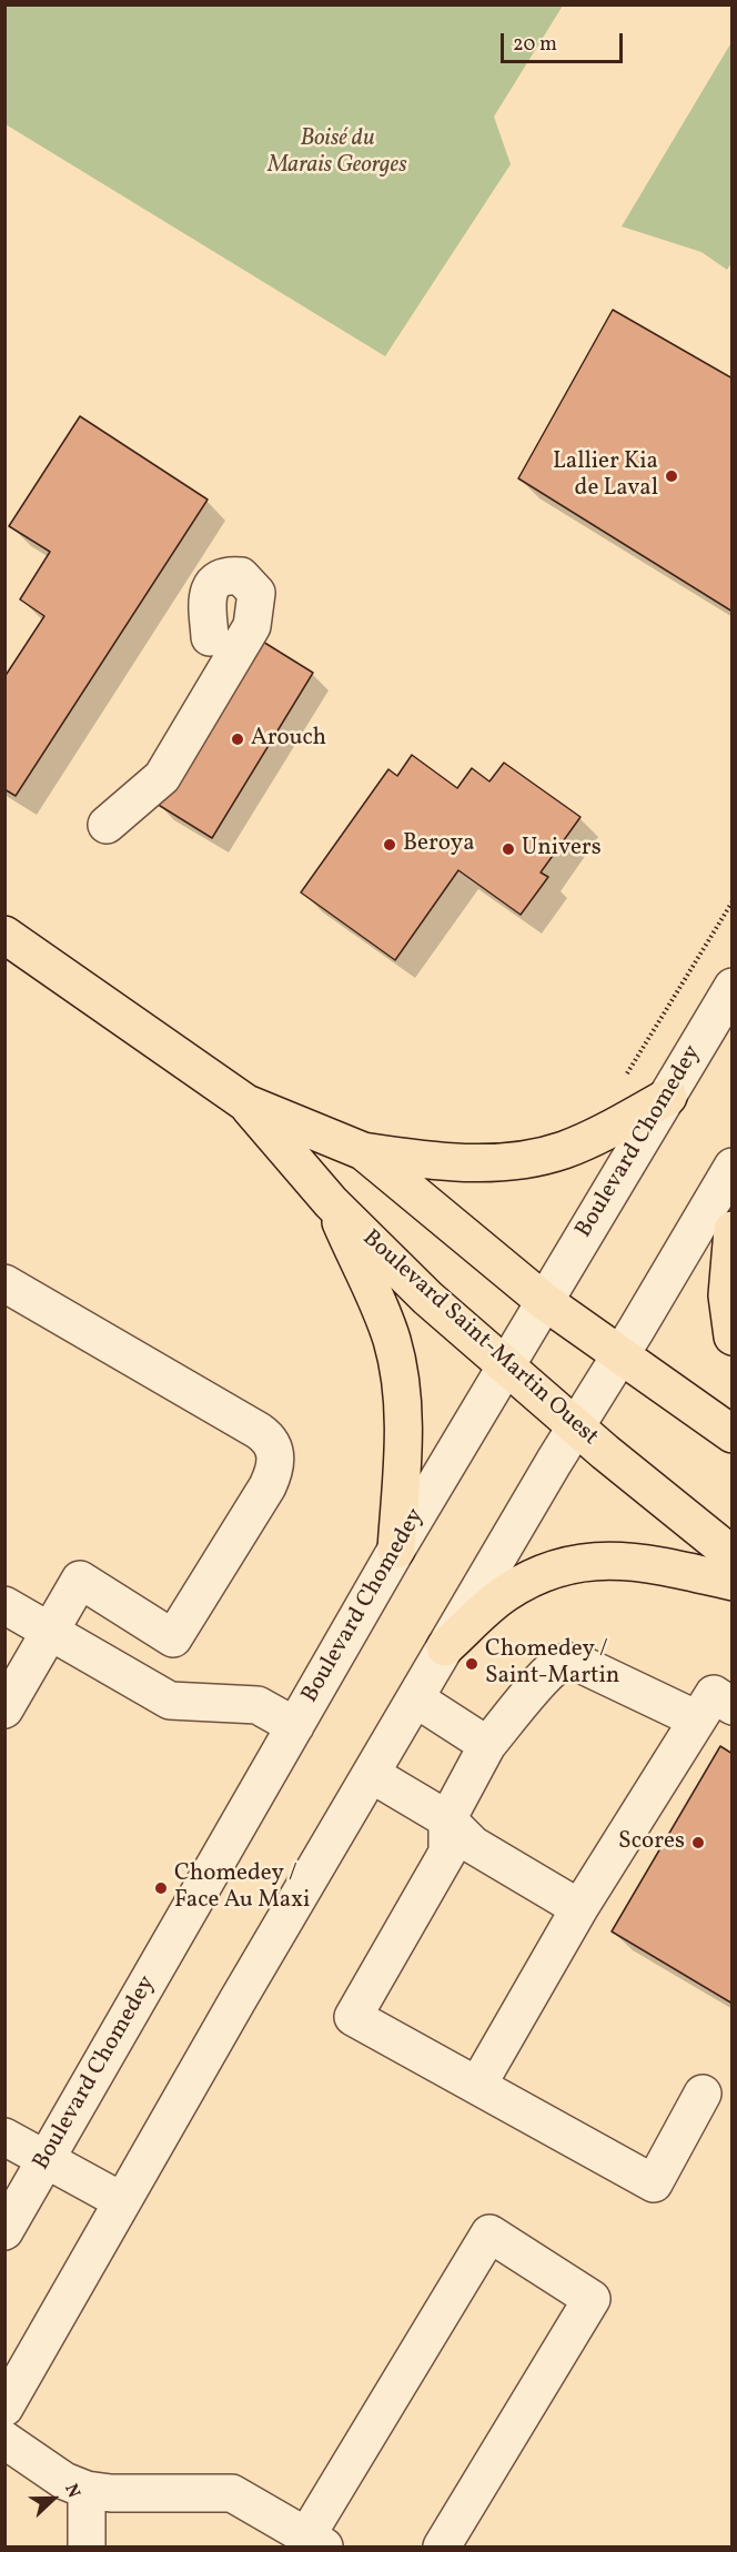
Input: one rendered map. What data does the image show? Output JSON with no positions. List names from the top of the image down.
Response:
{
  "streets": {
    "main road": ["Boulevard Saint-Martin Ouest"],
    "street": ["Boulevard Chomedey"]
  },
  "crossings": [
    ["Boulevard Chomedey", "Boulevard Saint-Martin Ouest"]
  ],
  "parks": ["Boisé du Marais Georges"],
  "places": [
    "Lallier Kia de Laval",
    "Arouch",
    "Beroya",
    "Univers",
    "Chomedey / Saint-Martin",
    "Scores",
    "Chomedey / Face Au Maxi"
  ],
  "scale_bar": "20 m",
  "north": "right"
}
